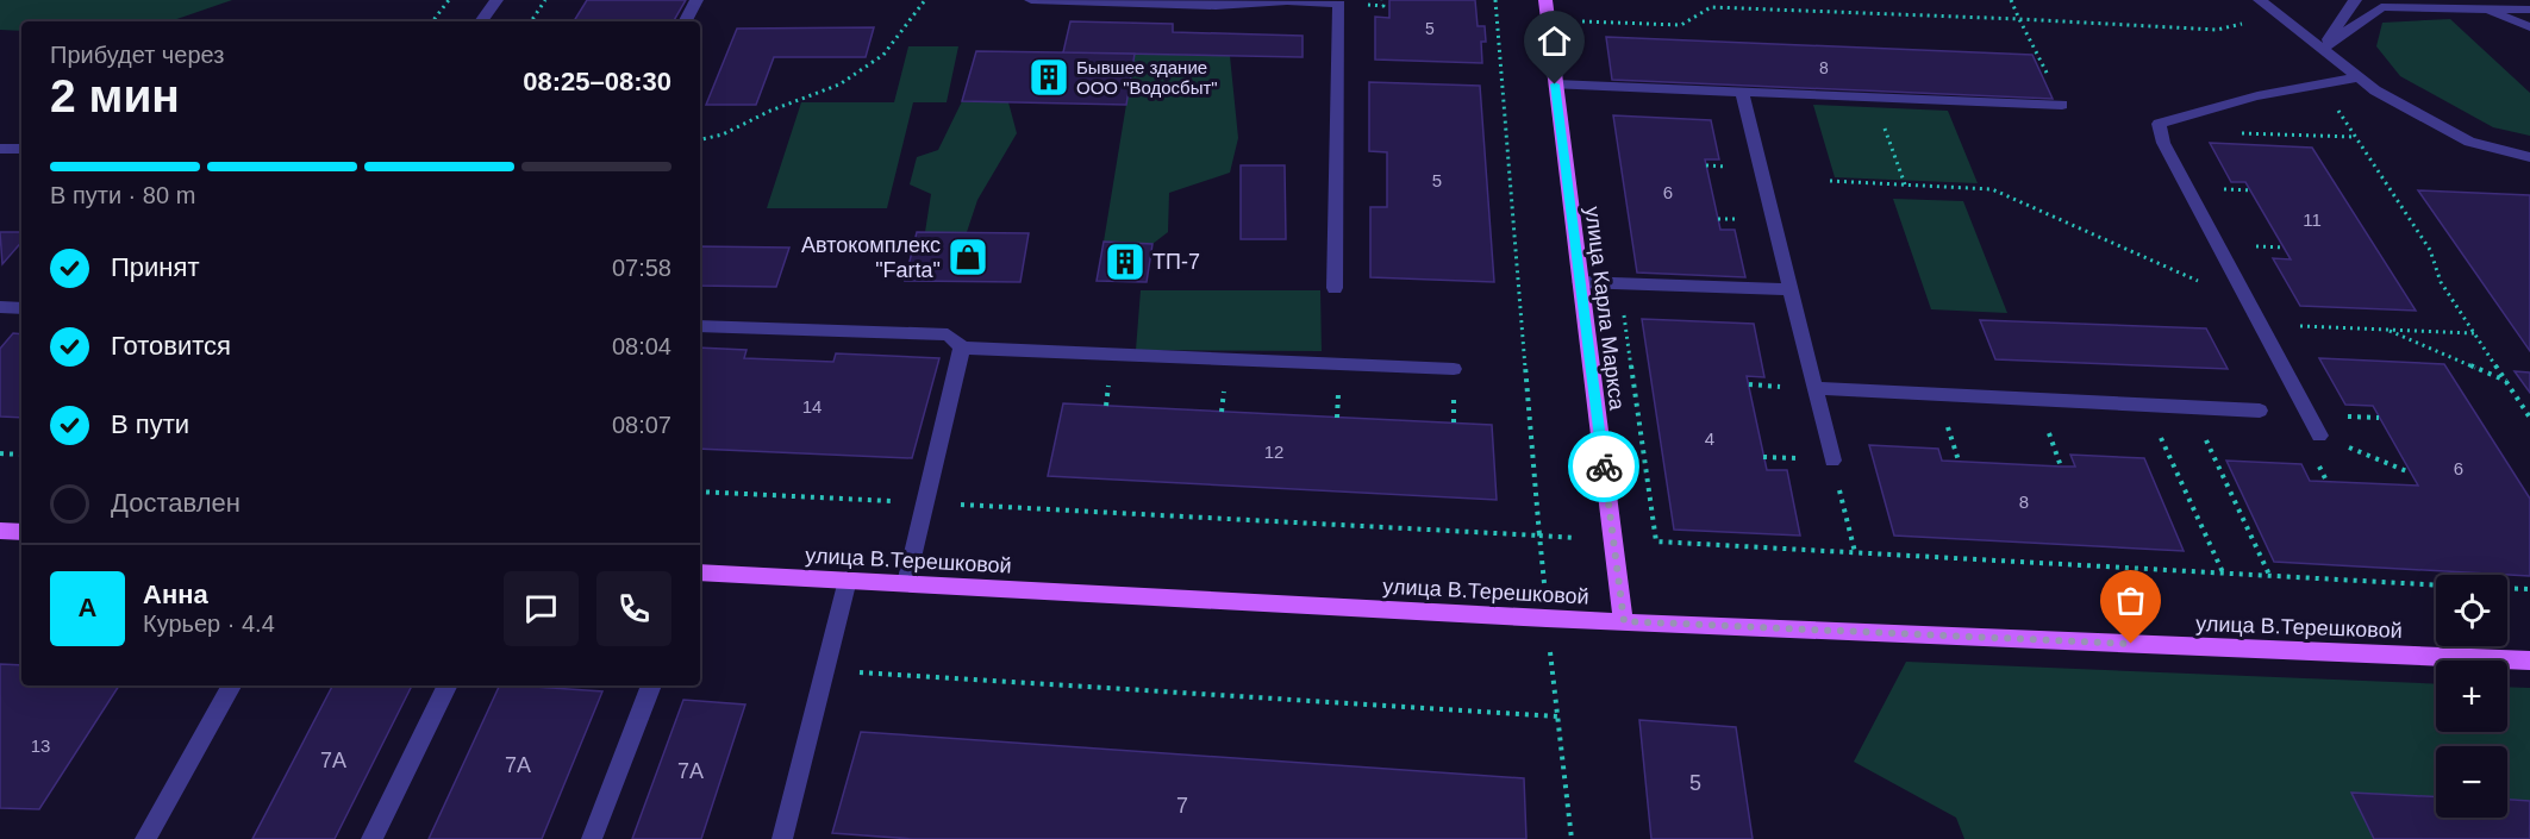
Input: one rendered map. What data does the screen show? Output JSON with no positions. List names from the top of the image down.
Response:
{
  "streets": {
    "main road": ["улица Карла Маркса", "улица В.Терешковой"]
  },
  "crossings": [
    ["улица Карла Маркса", "улица В.Терешковой"]
  ],
  "places": {
    "building": ["Бывшее здание ООО \"Водосбыт\"", "ТП-7"],
    "shop": ["Автокомплекс \"Farta\""]
  },
  "house_numbers": [
    "5",
    "8",
    "5",
    "6",
    "11",
    "14",
    "4",
    "12",
    "6",
    "8",
    "13",
    "7А",
    "7А",
    "7А",
    "5",
    "7"
  ],
  "page": {
    "heading": ["2 мин", "Прибудет через", "08:25–08:30"],
    "panel": ["Анна", "Курьер · 4.4"],
    "bar": "В пути · 80 m",
    "list": [
      ["Принят", "07:58"],
      ["Готовится", "08:04"],
      ["В пути", "08:07"],
      "Доставлен"
    ],
    "round": "А",
    "map_buttons": ["+", "−"]
  }
}
